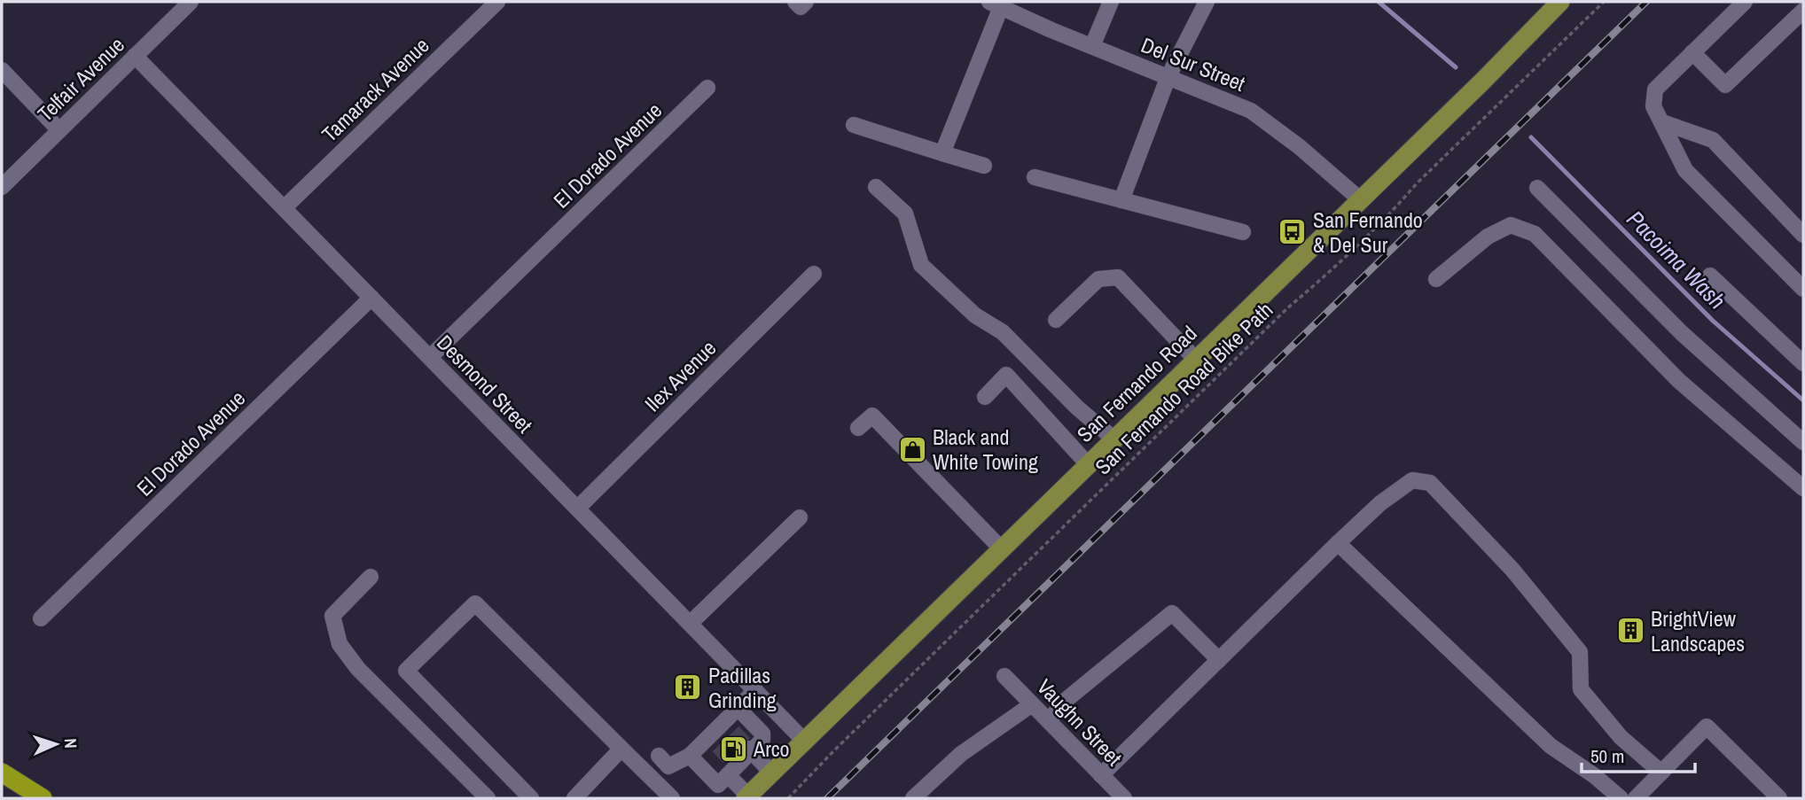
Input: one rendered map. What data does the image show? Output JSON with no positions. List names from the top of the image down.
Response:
{
  "streets": {
    "main road": ["San Fernando Road"],
    "street": [
      "Del Sur Street",
      "Telfair Avenue",
      "Tamarack Avenue",
      "El Dorado Avenue",
      "Ilex Avenue",
      "Desmond Street",
      "Vaughn Street"
    ],
    "path": ["San Fernando Road Bike Path"]
  },
  "crossings": [
    ["Del Sur Street", "San Fernando Road"],
    ["Telfair Avenue", "Desmond Street"],
    ["Tamarack Avenue", "Desmond Street"],
    ["El Dorado Avenue", "Desmond Street"],
    ["Ilex Avenue", "Desmond Street"],
    ["Desmond Street", "San Fernando Road"]
  ],
  "water": ["Pacoima Wash"],
  "places": {
    "bus stop": ["San Fernando & Del Sur"],
    "shop": ["Black and White Towing"],
    "building": ["BrightView Landscapes", "Padillas Grinding"],
    "fuel station": ["Arco"]
  },
  "scale_bar": "50 m",
  "north": "right"
}
